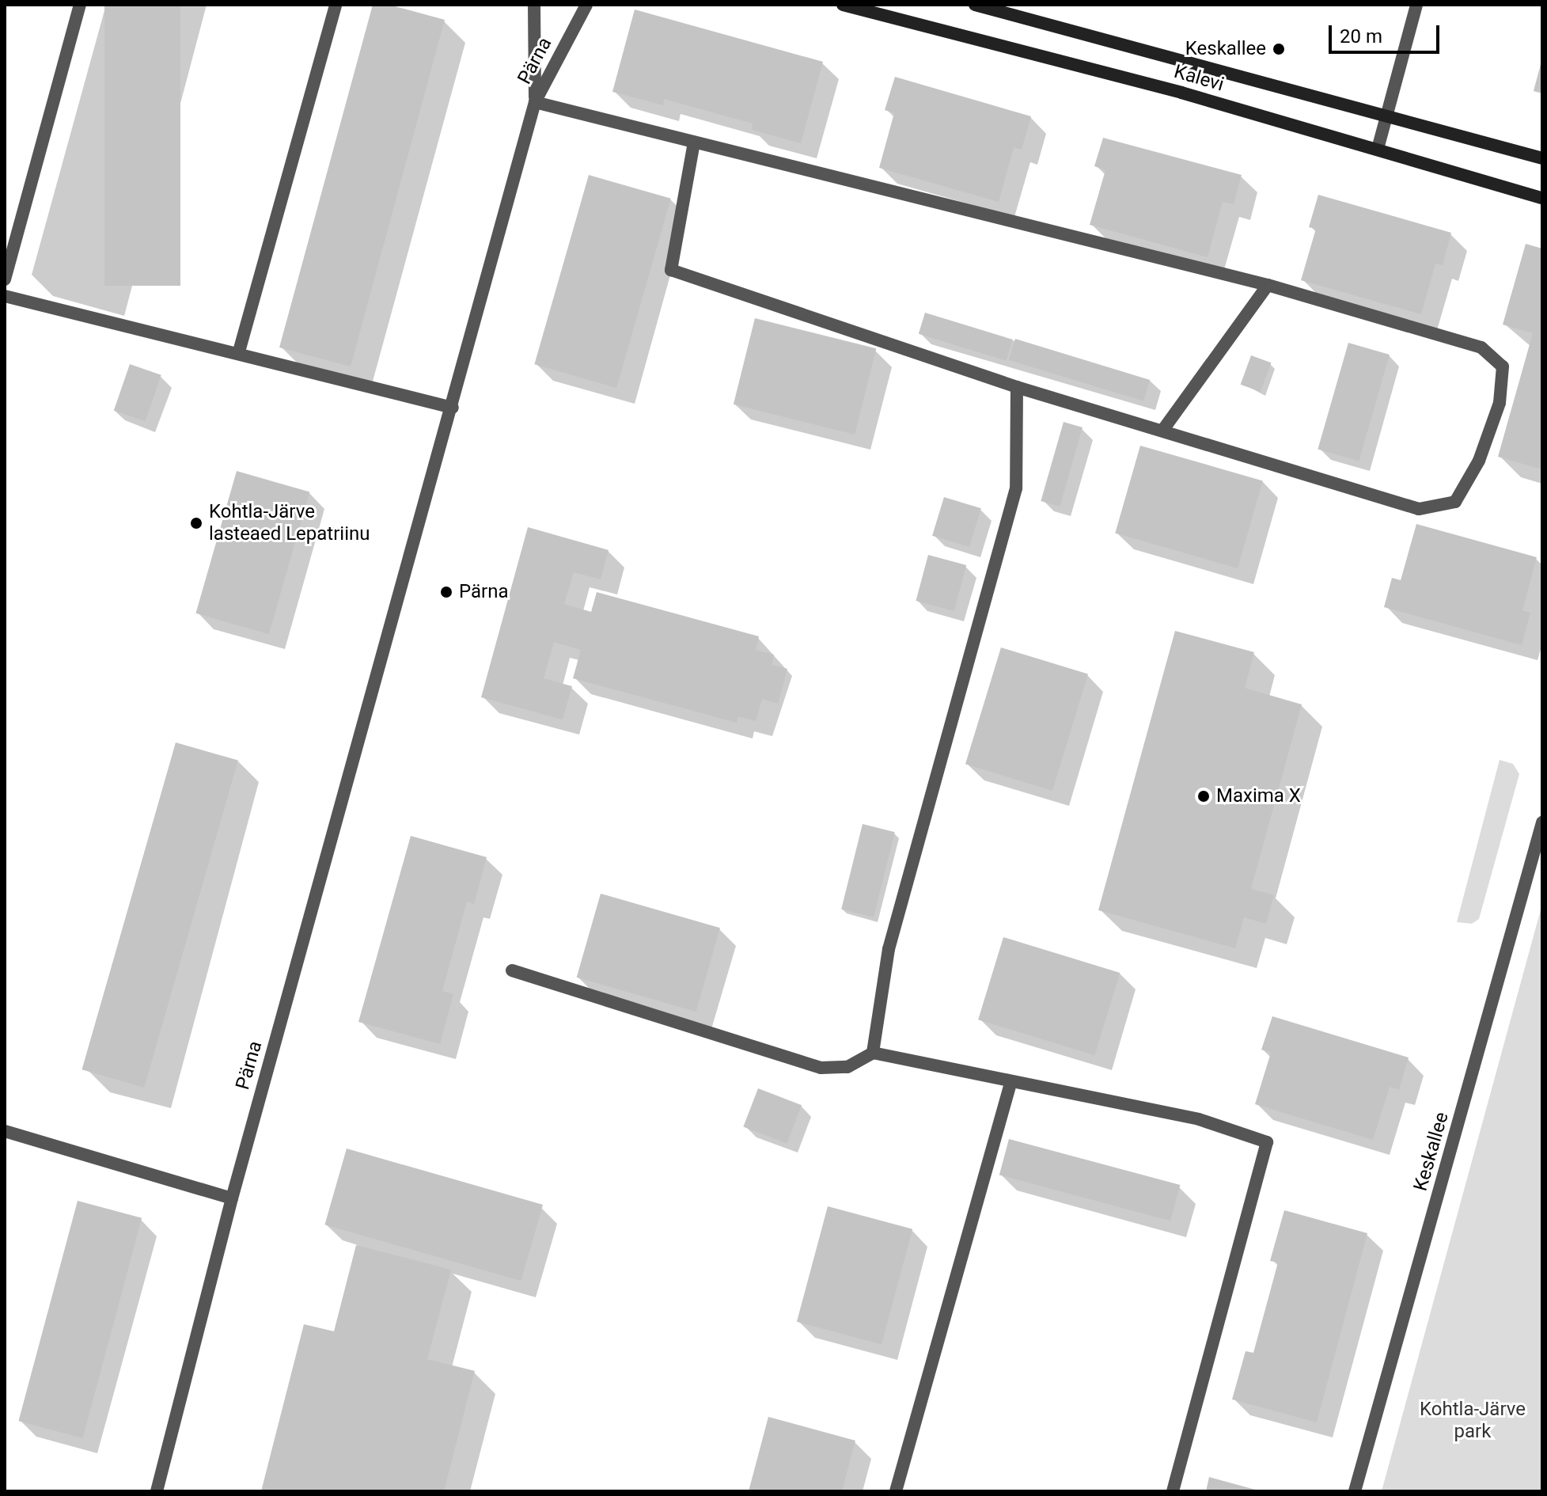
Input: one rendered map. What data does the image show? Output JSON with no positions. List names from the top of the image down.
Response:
{
  "streets": {
    "main road": ["Kalevi"],
    "street": ["Pärna", "Keskallee"]
  },
  "parks": ["Kohtla-Järve park"],
  "places": [
    "Keskallee",
    "Kohtla-Järve lasteaed Lepatriinu",
    "Pärna",
    "Maxima X"
  ],
  "scale_bar": "20 m"
}
